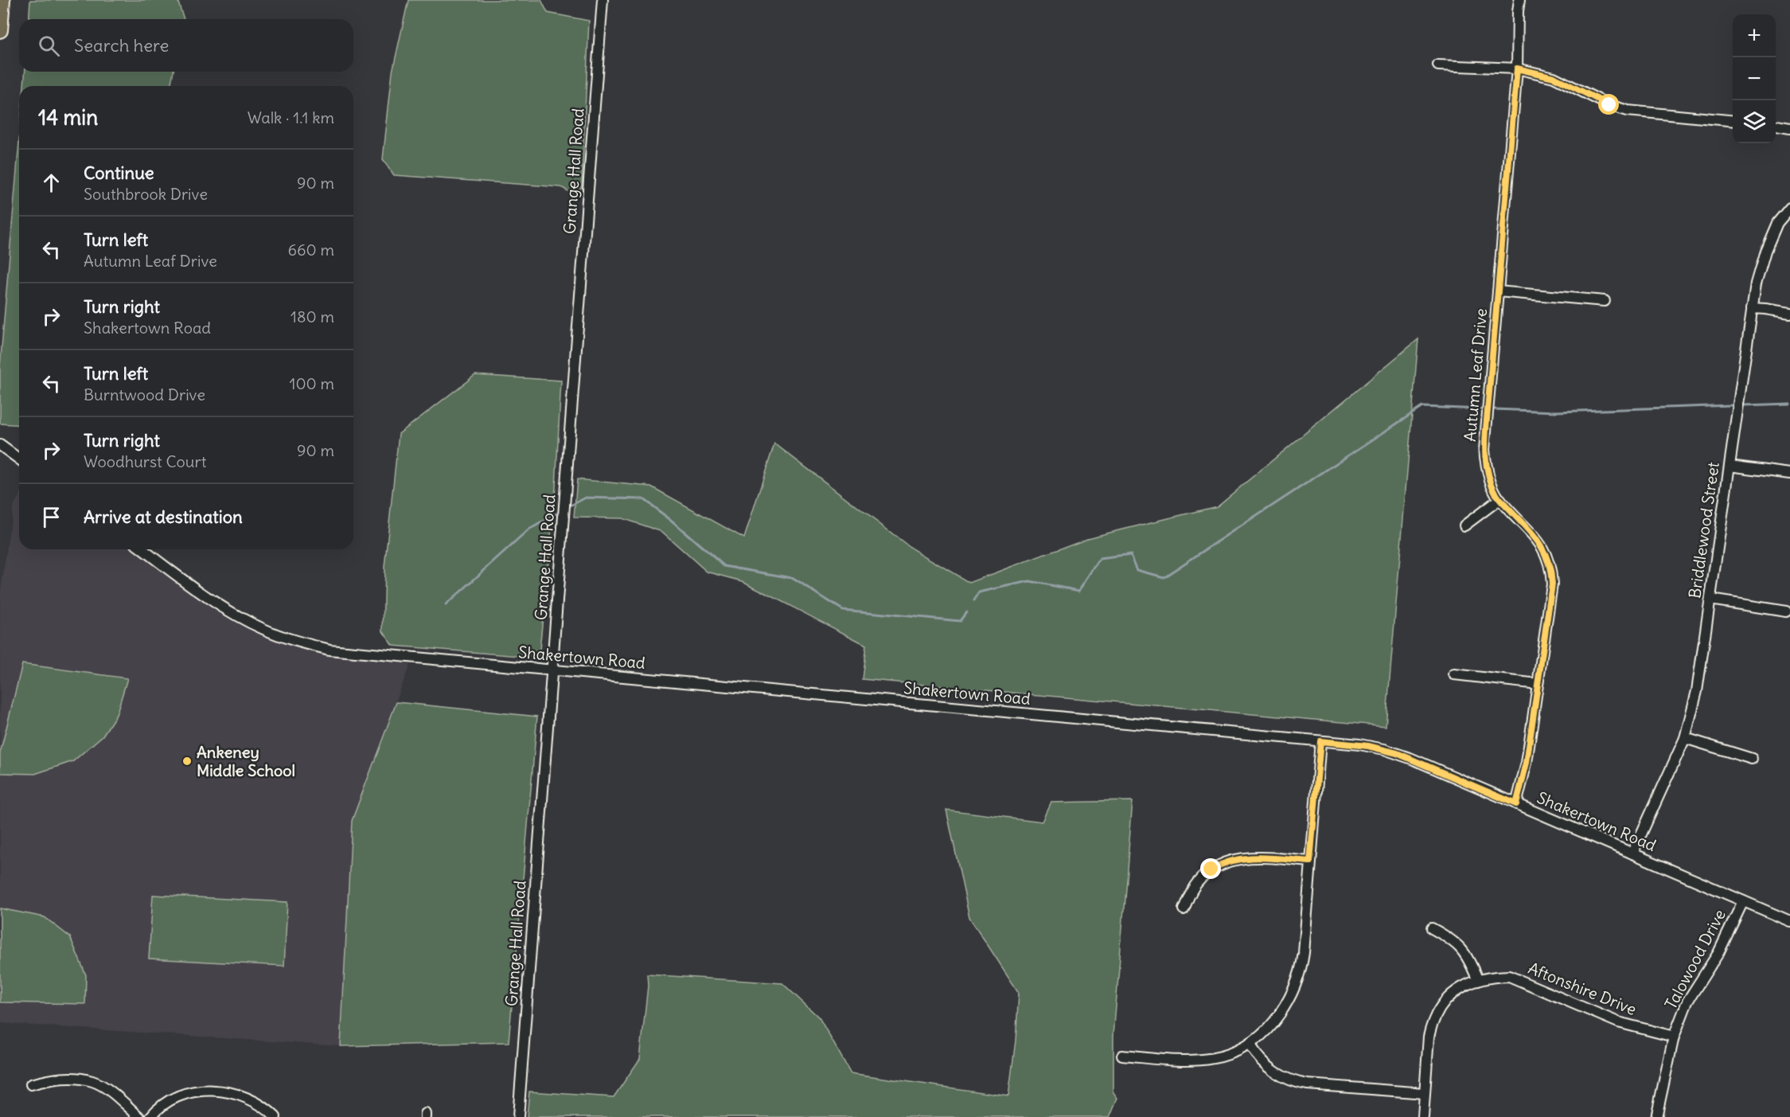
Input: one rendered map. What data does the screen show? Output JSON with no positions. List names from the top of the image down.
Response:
{
  "streets": {
    "street": [
      "Grange Hall Road",
      "Autumn Leaf Drive",
      "Briddlewood Street",
      "Shakertown Road",
      "Talowood Drive",
      "Aftonshire Drive"
    ]
  },
  "crossings": [
    ["Grange Hall Road", "Shakertown Road"],
    ["Autumn Leaf Drive", "Shakertown Road"],
    ["Briddlewood Street", "Shakertown Road"],
    ["Shakertown Road", "Talowood Drive"],
    ["Talowood Drive", "Aftonshire Drive"]
  ],
  "places": ["Ankeney Middle School"],
  "page": {
    "map_buttons": ["+", "−"],
    "search": "Search here",
    "heading": ["14 min", "Walk · 1.1 km"],
    "list": [
      ["Continue", "Southbrook Drive", "90 m"],
      ["Turn left", "Autumn Leaf Drive", "660 m"],
      ["Turn right", "Shakertown Road", "180 m"],
      ["Turn left", "Burntwood Drive", "100 m"],
      ["Turn right", "Woodhurst Court", "90 m"],
      "Arrive at destination"
    ]
  }
}
